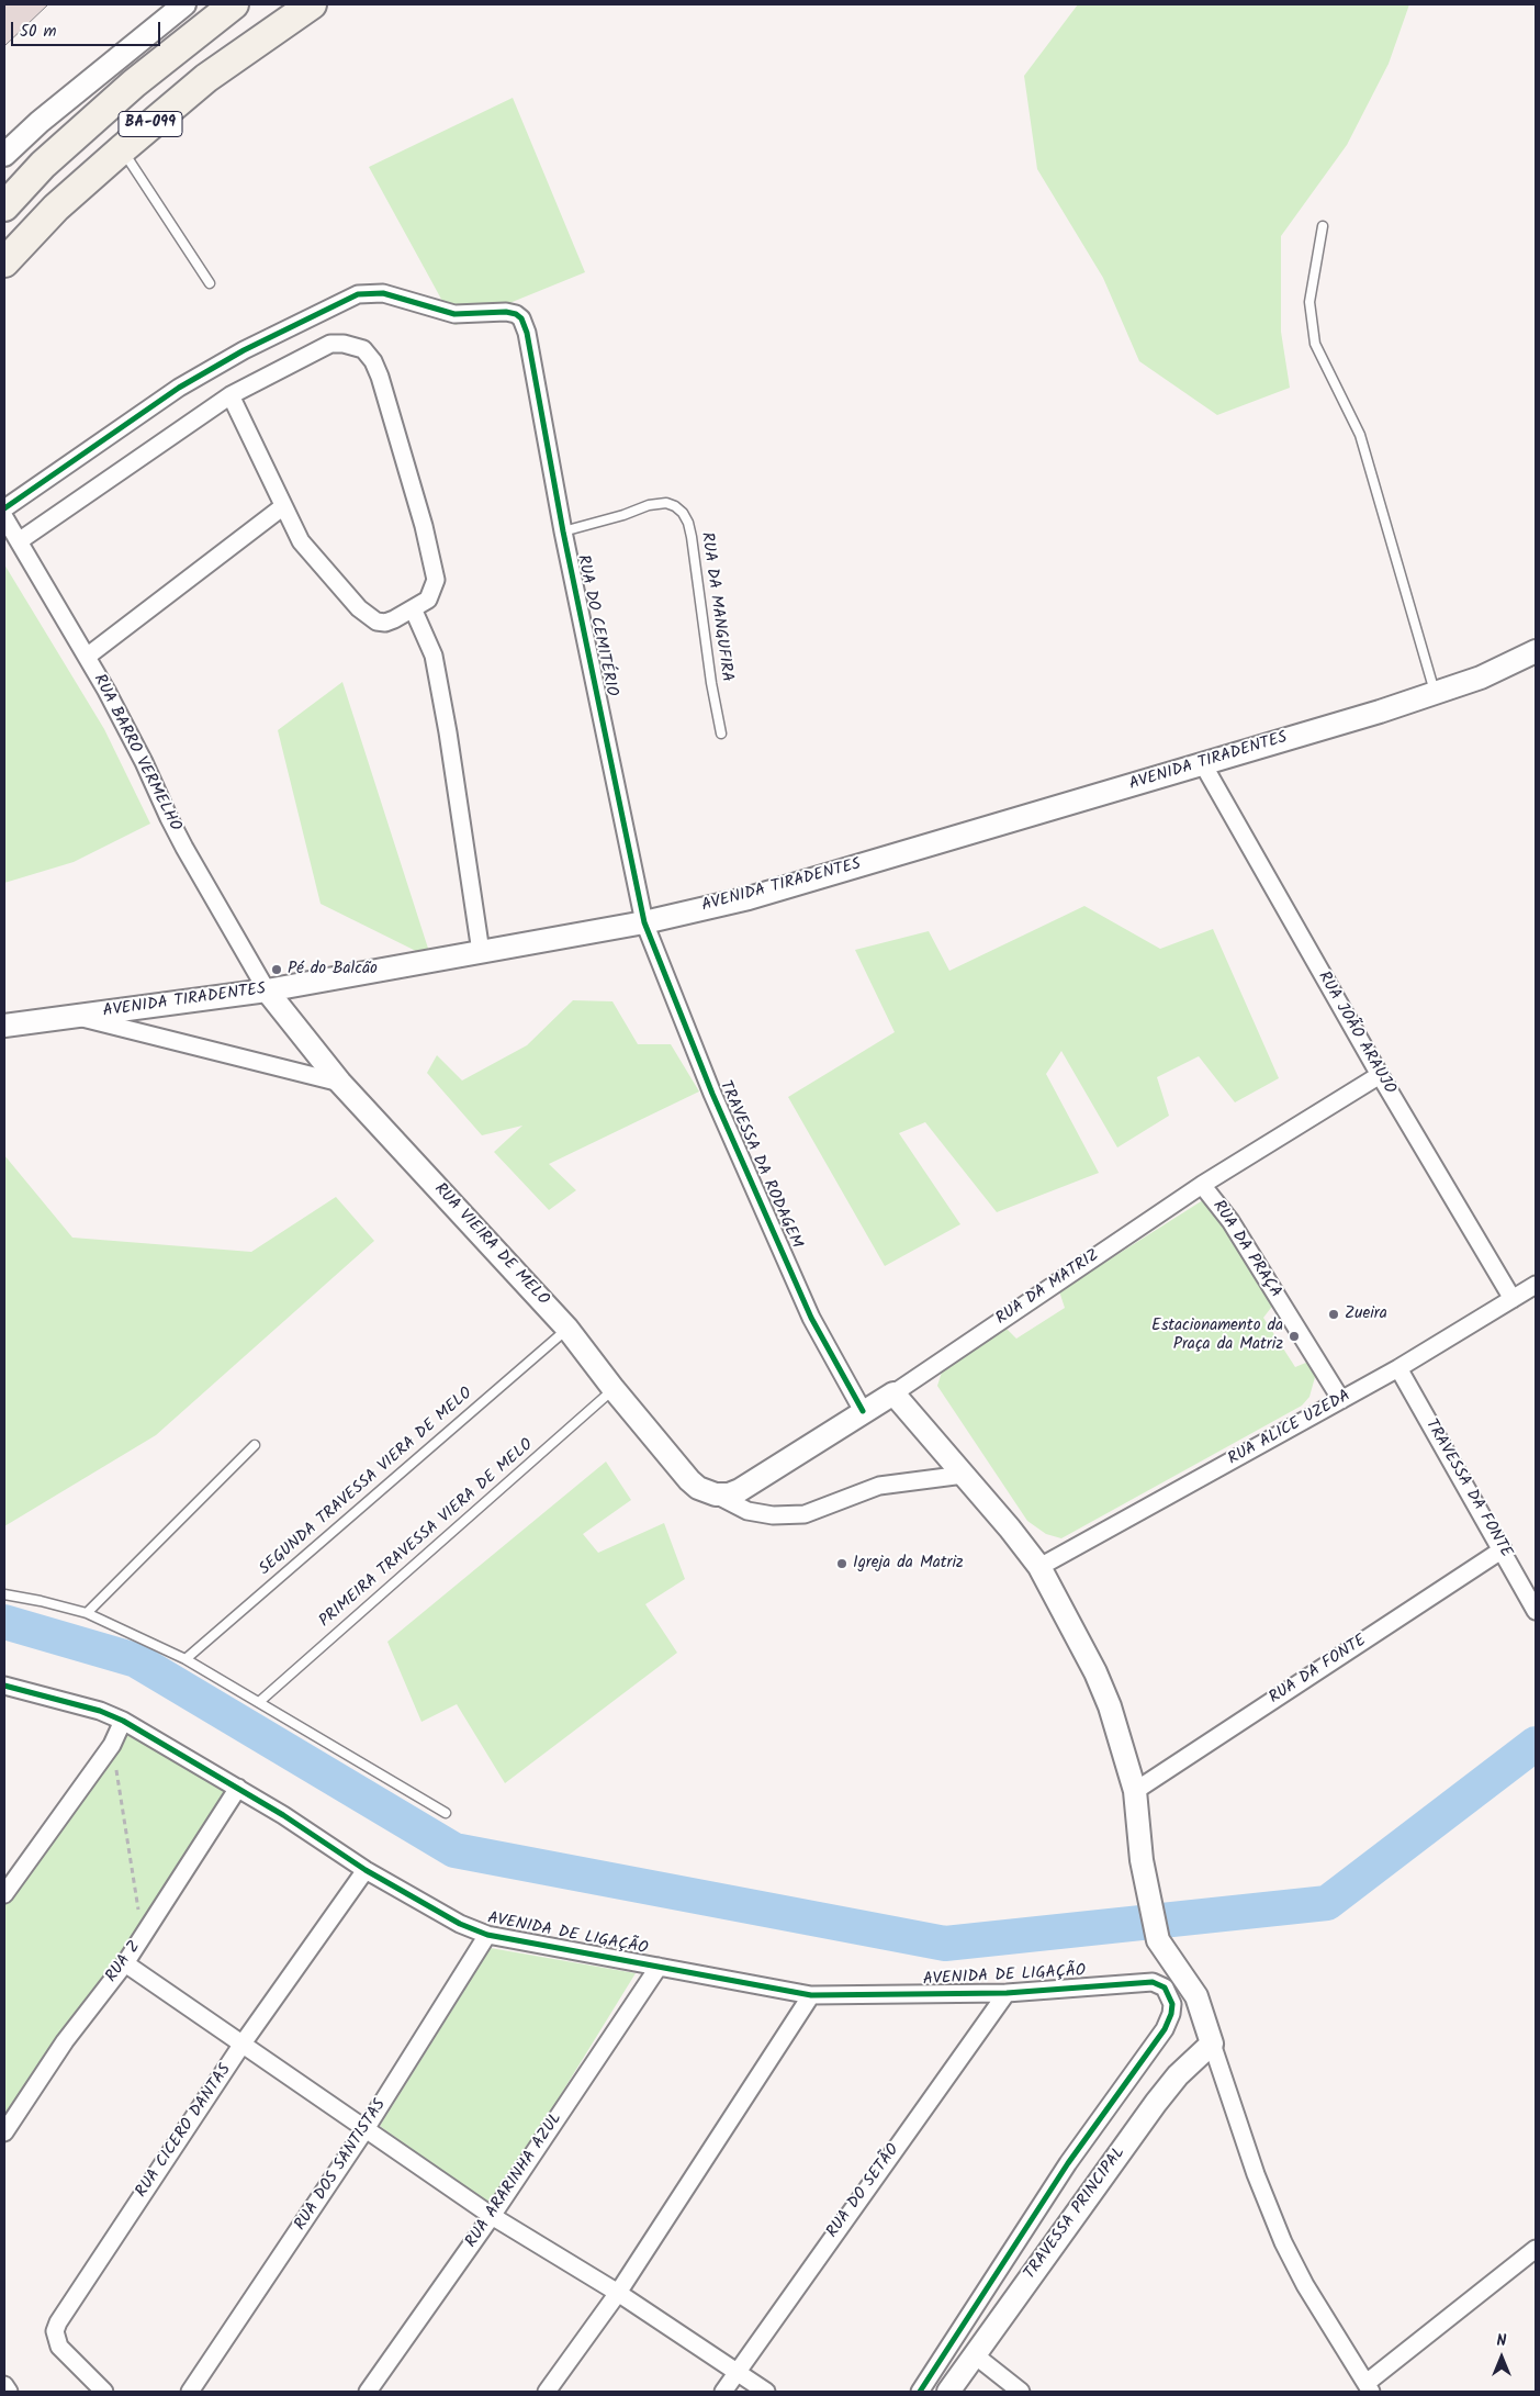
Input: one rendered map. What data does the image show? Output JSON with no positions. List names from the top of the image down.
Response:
{
  "streets": {
    "highway": ["BA-099"],
    "street": [
      "RUA DO CEMITÉRIO",
      "RUA BARRO VERMELHO",
      "AVENIDA TIRADENTES",
      "RUA JOÃO ARAUJO",
      "TRAVESSA DA RODAGEM",
      "RUA VIEIRA DE MELO",
      "RUA DA PRAÇA",
      "RUA DA MATRIZ",
      "RUA ALICE UZEDA",
      "TRAVESSA DA FONTE",
      "RUA DA FONTE",
      "AVENIDA DE LIGAÇÃO",
      "RUA Z",
      "RUA CICERO DANTAS",
      "RUA DOS SANTISTAS",
      "RUA ARARINHA AZUL",
      "RUA DO SETÃO",
      "TRAVESSA PRINCIPAL"
    ],
    "lane": ["RUA DA MANGUFIRA", "SEGUNDA TRAVESSA VIERA DE MELO", "PRIMEIRA TRAVESSA VIERA DE MELO"]
  },
  "crossings": [
    ["RUA DA MANGUFIRA", "RUA DO CEMITÉRIO"],
    ["RUA DO CEMITÉRIO", "AVENIDA TIRADENTES"],
    ["RUA DO CEMITÉRIO", "TRAVESSA DA RODAGEM"],
    ["RUA BARRO VERMELHO", "AVENIDA TIRADENTES"],
    ["RUA BARRO VERMELHO", "RUA VIEIRA DE MELO"],
    ["AVENIDA TIRADENTES", "RUA JOÃO ARAUJO"],
    ["AVENIDA TIRADENTES", "TRAVESSA DA RODAGEM"],
    ["AVENIDA TIRADENTES", "RUA VIEIRA DE MELO"],
    ["RUA JOÃO ARAUJO", "RUA DA MATRIZ"],
    ["RUA JOÃO ARAUJO", "RUA ALICE UZEDA"],
    ["TRAVESSA DA RODAGEM", "RUA DA MATRIZ"],
    ["RUA VIEIRA DE MELO", "RUA DA MATRIZ"],
    ["RUA VIEIRA DE MELO", "SEGUNDA TRAVESSA VIERA DE MELO"],
    ["RUA VIEIRA DE MELO", "PRIMEIRA TRAVESSA VIERA DE MELO"],
    ["RUA DA PRAÇA", "RUA DA MATRIZ"],
    ["RUA DA PRAÇA", "RUA ALICE UZEDA"],
    ["RUA ALICE UZEDA", "TRAVESSA DA FONTE"],
    ["TRAVESSA DA FONTE", "RUA DA FONTE"],
    ["AVENIDA DE LIGAÇÃO", "RUA Z"],
    ["AVENIDA DE LIGAÇÃO", "RUA CICERO DANTAS"],
    ["AVENIDA DE LIGAÇÃO", "RUA DOS SANTISTAS"],
    ["AVENIDA DE LIGAÇÃO", "RUA ARARINHA AZUL"],
    ["AVENIDA DE LIGAÇÃO", "RUA DO SETÃO"]
  ],
  "places": [
    "Pé do Balcão",
    "Zueira",
    "Estacionamento da Praça da Matriz",
    "Igreja da Matriz"
  ],
  "scale_bar": "50 m",
  "north": "top"
}
